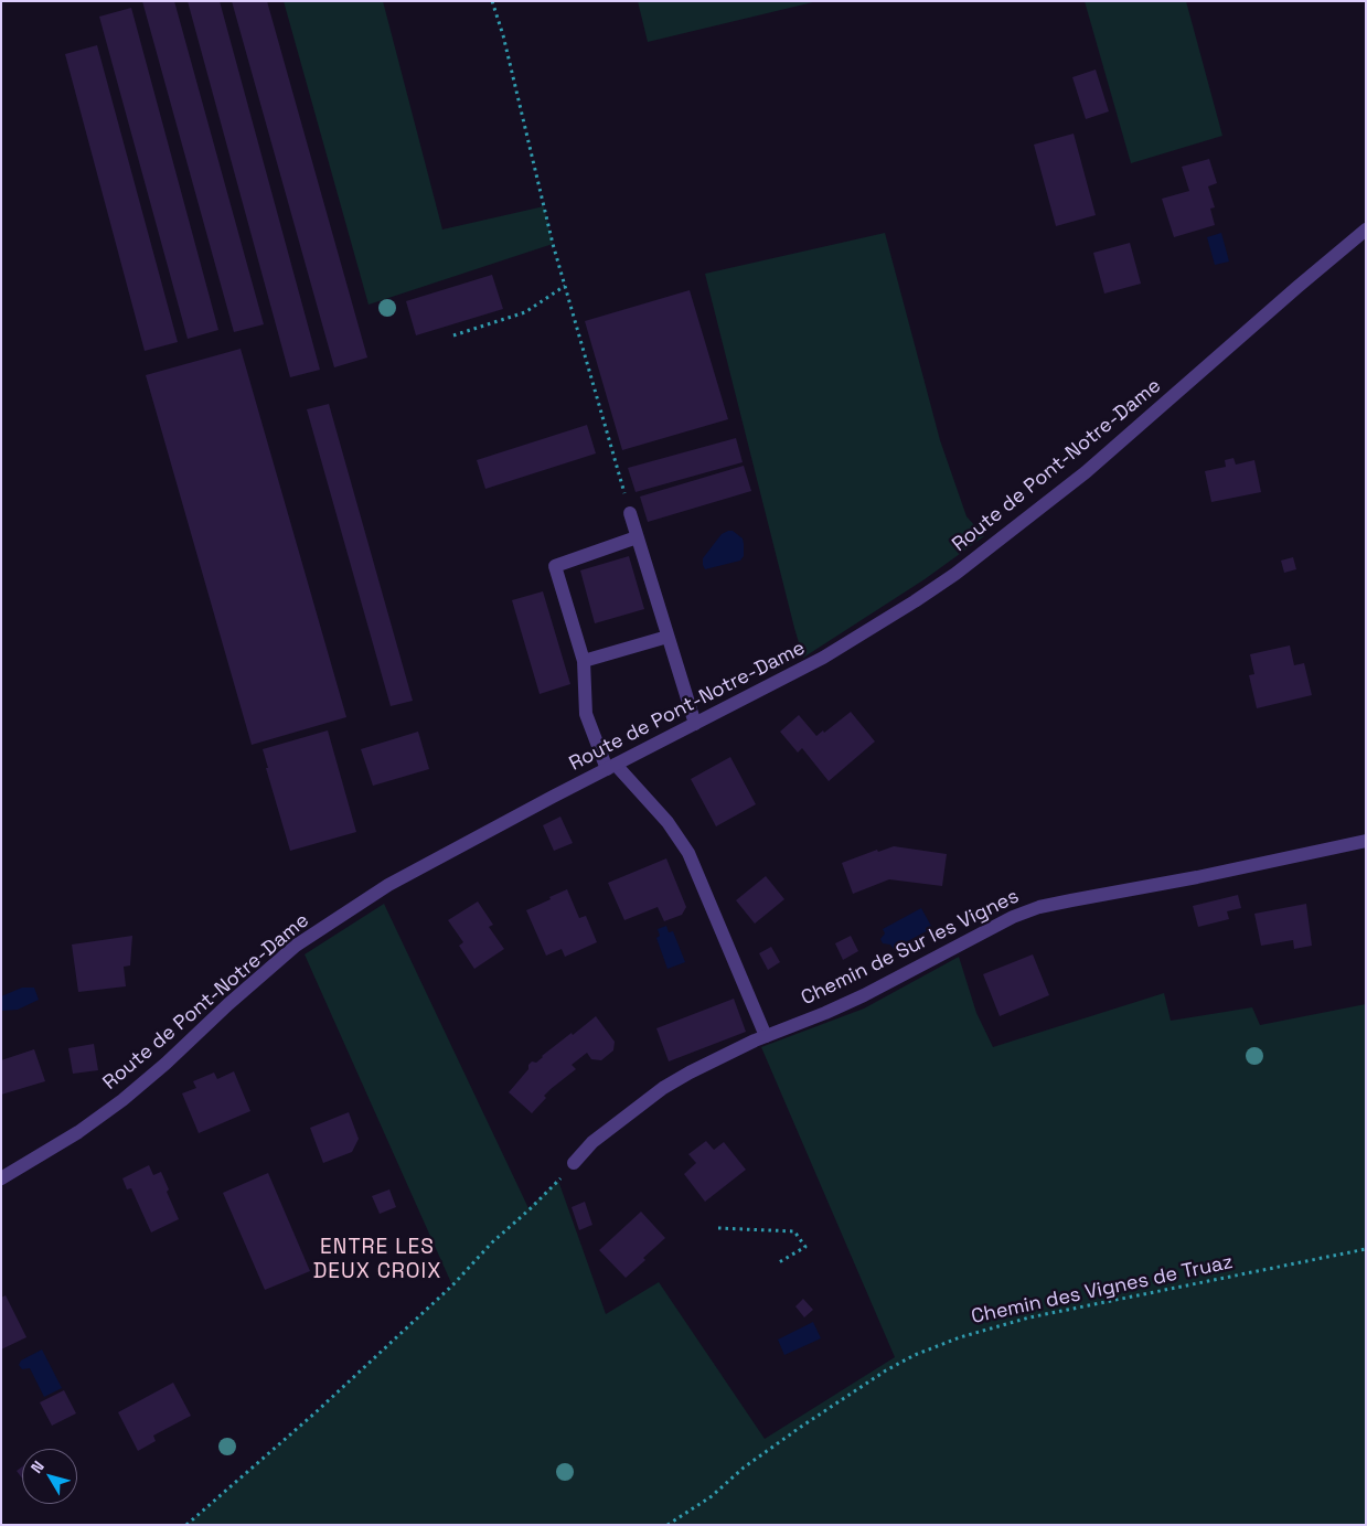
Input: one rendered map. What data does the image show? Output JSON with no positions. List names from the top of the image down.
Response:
{
  "streets": {
    "street": ["Route de Pont-Notre-Dame", "Chemin de Sur les Vignes"],
    "path": ["Chemin des Vignes de Truaz"]
  },
  "districts": ["ENTRE LES DEUX CROIX"],
  "north": "top left"
}
